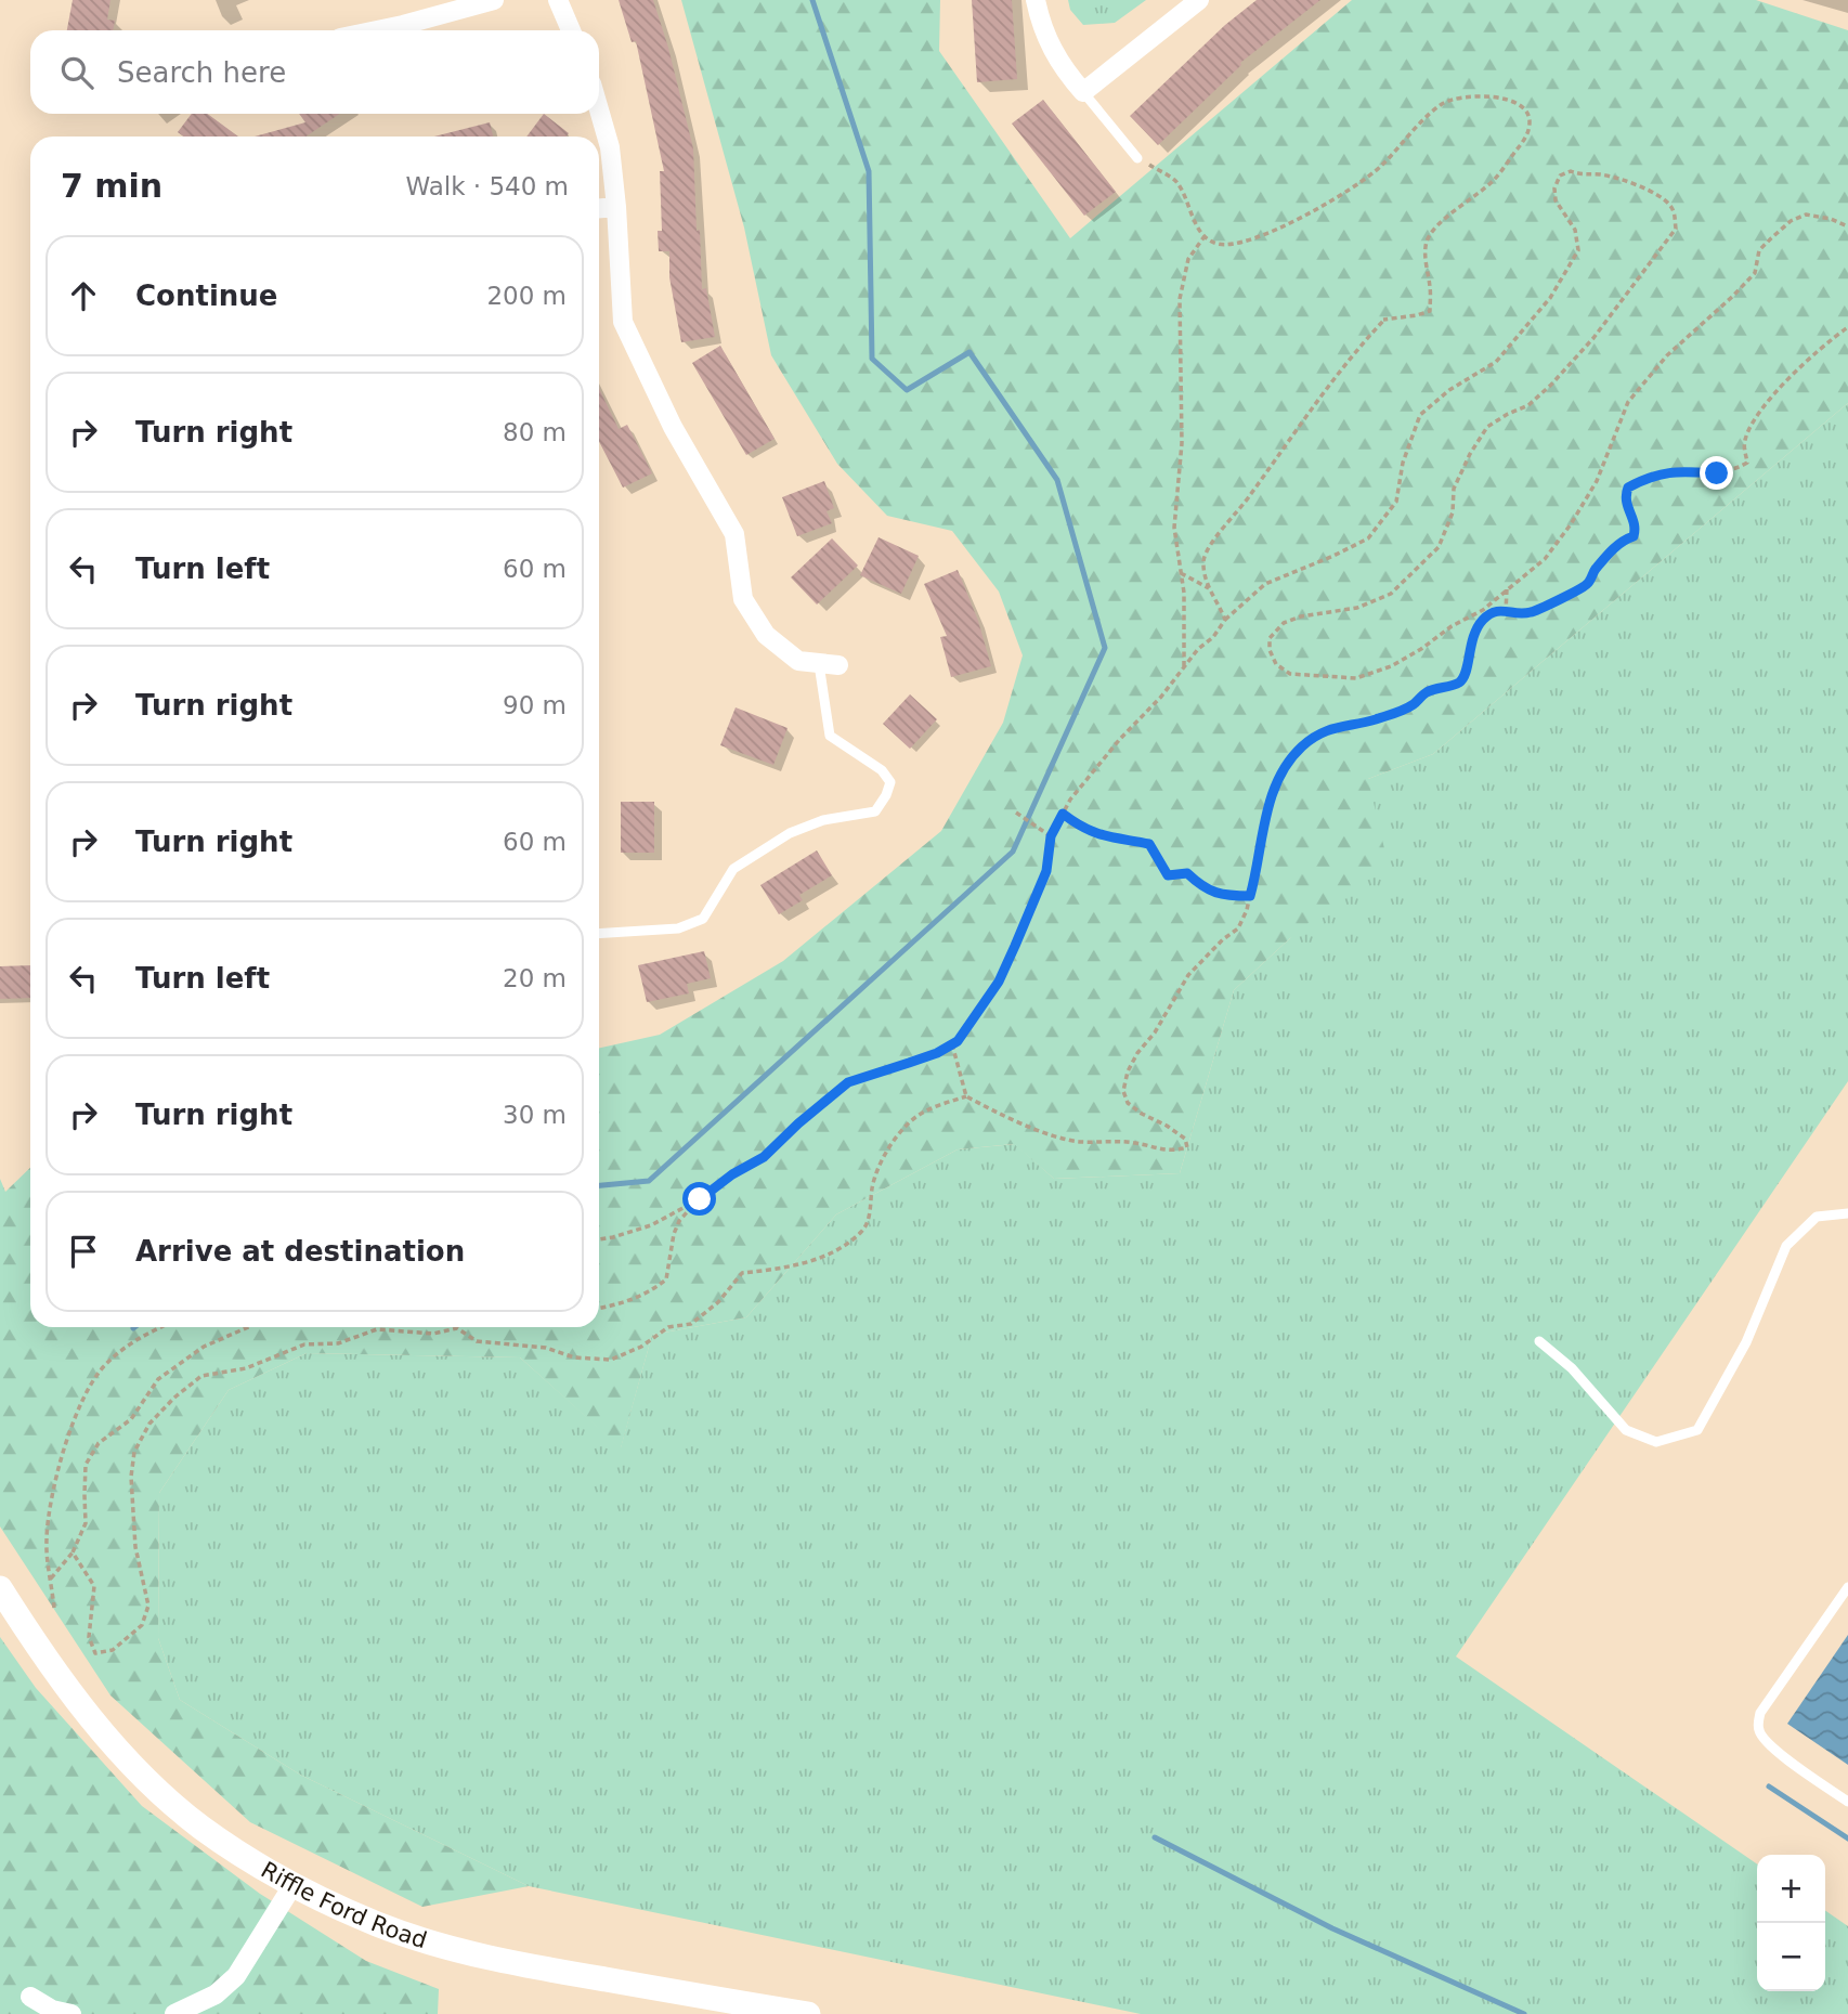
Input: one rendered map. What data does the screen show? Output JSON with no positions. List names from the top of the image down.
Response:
{
  "streets": {
    "street": ["Riffle Ford Road"]
  },
  "page": {
    "search": "Search here",
    "heading": ["7 min", "Walk · 540 m"],
    "list": [
      ["Continue", "200 m"],
      ["Turn right", "80 m"],
      ["Turn left", "60 m"],
      ["Turn right", "90 m"],
      ["Turn right", "60 m"],
      ["Turn left", "20 m"],
      ["Turn right", "30 m"],
      "Arrive at destination"
    ],
    "map_buttons": ["+", "−"]
  }
}
